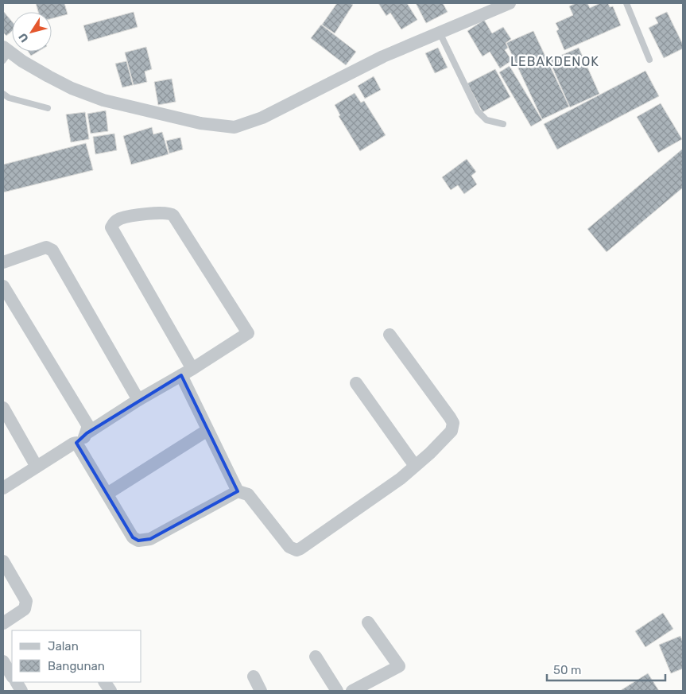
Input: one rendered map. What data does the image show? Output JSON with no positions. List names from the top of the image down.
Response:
{
  "districts": ["LEBAKDENOK"],
  "legend": ["Jalan", "Bangunan"],
  "scale_bar": "50 m",
  "north": "bottom left"
}
